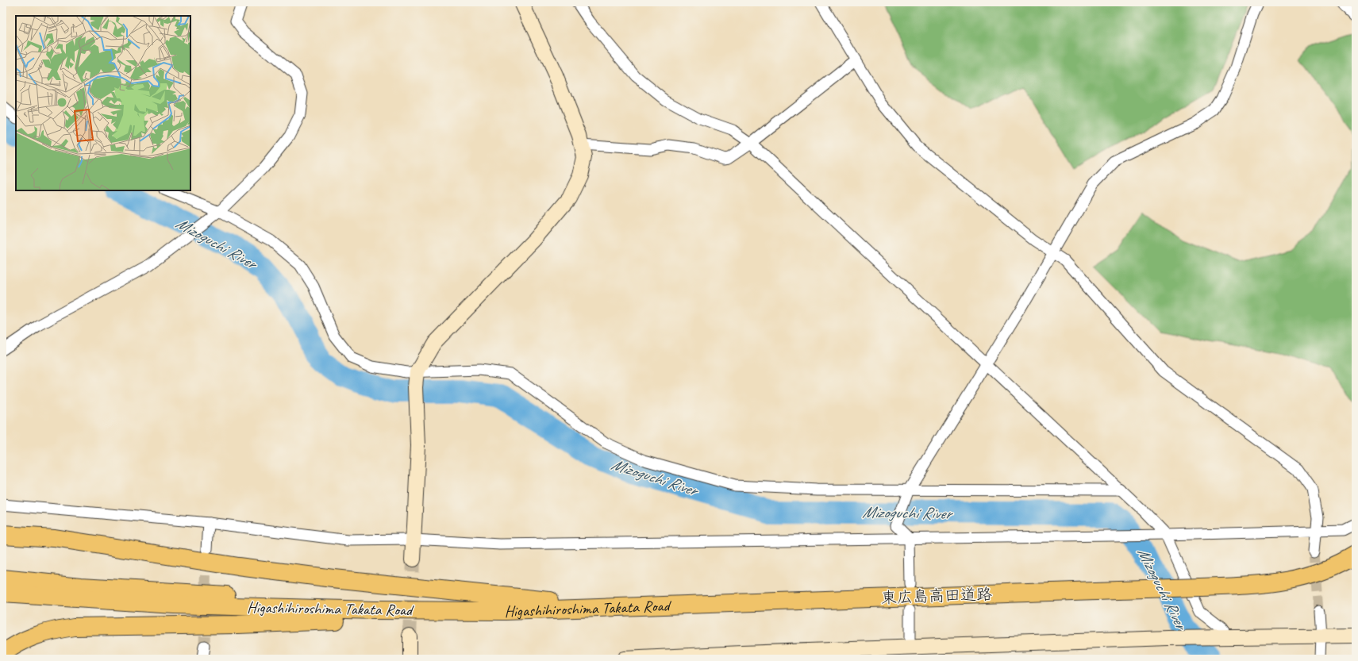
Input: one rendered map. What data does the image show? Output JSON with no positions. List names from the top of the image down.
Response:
{
  "streets": {
    "highway": ["東広島高田道路", "Higashihiroshima Takata Road"]
  },
  "crossings": [
    ["東広島高田道路", "Higashihiroshima Takata Road"]
  ],
  "water": ["Mizoguchi River"]
}
